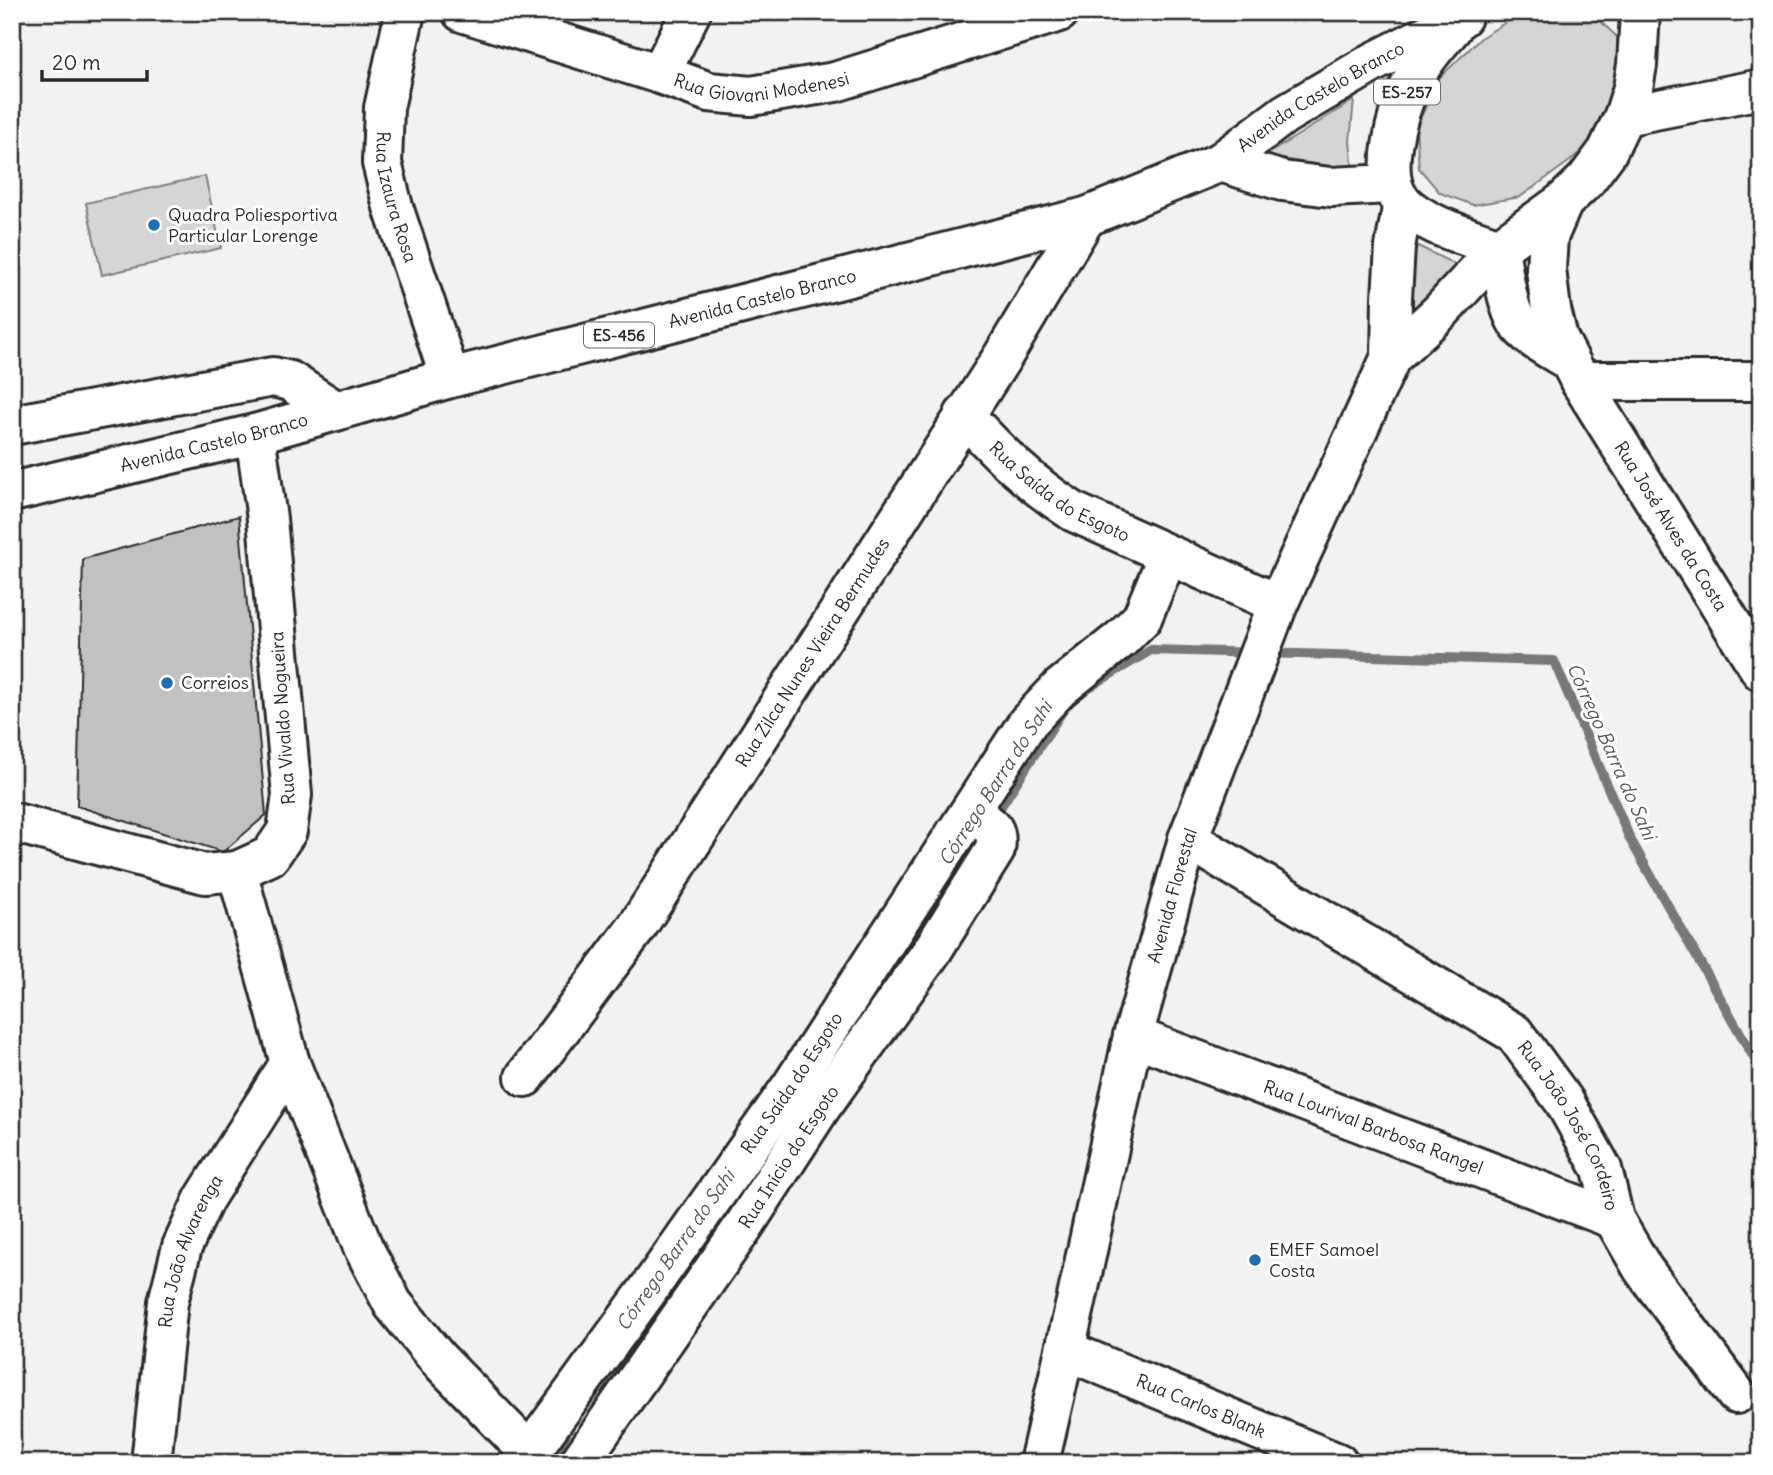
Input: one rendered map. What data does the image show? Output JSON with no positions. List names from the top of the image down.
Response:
{
  "streets": {
    "street": [
      "Rua Giovani Modenesi",
      "ES-257",
      "Avenida Castelo Branco",
      "Rua Izaura Rosa",
      "ES-456",
      "Rua Saída do Esgoto",
      "Rua José Alves da Costa",
      "Rua Zilca Nunes Vieira Bermudes",
      "Rua Vivaldo Nogueira",
      "Avenida Florestal",
      "Rua João José Cordeiro",
      "Rua Lourival Barbosa Rangel",
      "Rua Início do Esgoto",
      "Rua João Alvarenga",
      "Rua Carlos Blank"
    ]
  },
  "crossings": [
    ["ES-257", "Avenida Castelo Branco"],
    ["ES-257", "Avenida Florestal"],
    ["Avenida Castelo Branco", "Rua Izaura Rosa"],
    ["Avenida Castelo Branco", "Rua Zilca Nunes Vieira Bermudes"],
    ["Avenida Castelo Branco", "Rua Vivaldo Nogueira"],
    ["Avenida Castelo Branco", "Avenida Florestal"],
    ["Rua Saída do Esgoto", "Rua Zilca Nunes Vieira Bermudes"],
    ["Rua Saída do Esgoto", "Rua Vivaldo Nogueira"],
    ["Rua Saída do Esgoto", "Avenida Florestal"],
    ["Rua Saída do Esgoto", "Rua Início do Esgoto"],
    ["Rua Saída do Esgoto", "Rua João Alvarenga"],
    ["Rua José Alves da Costa", "Avenida Florestal"],
    ["Avenida Florestal", "Rua João José Cordeiro"],
    ["Avenida Florestal", "Rua Lourival Barbosa Rangel"],
    ["Avenida Florestal", "Rua Carlos Blank"],
    ["Rua João José Cordeiro", "Rua Lourival Barbosa Rangel"]
  ],
  "water": ["Córrego Barra do Sahi"],
  "places": ["Quadra Poliesportiva Particular Lorenge", "Correios", "EMEF Samoel Costa"],
  "scale_bar": "20 m"
}
